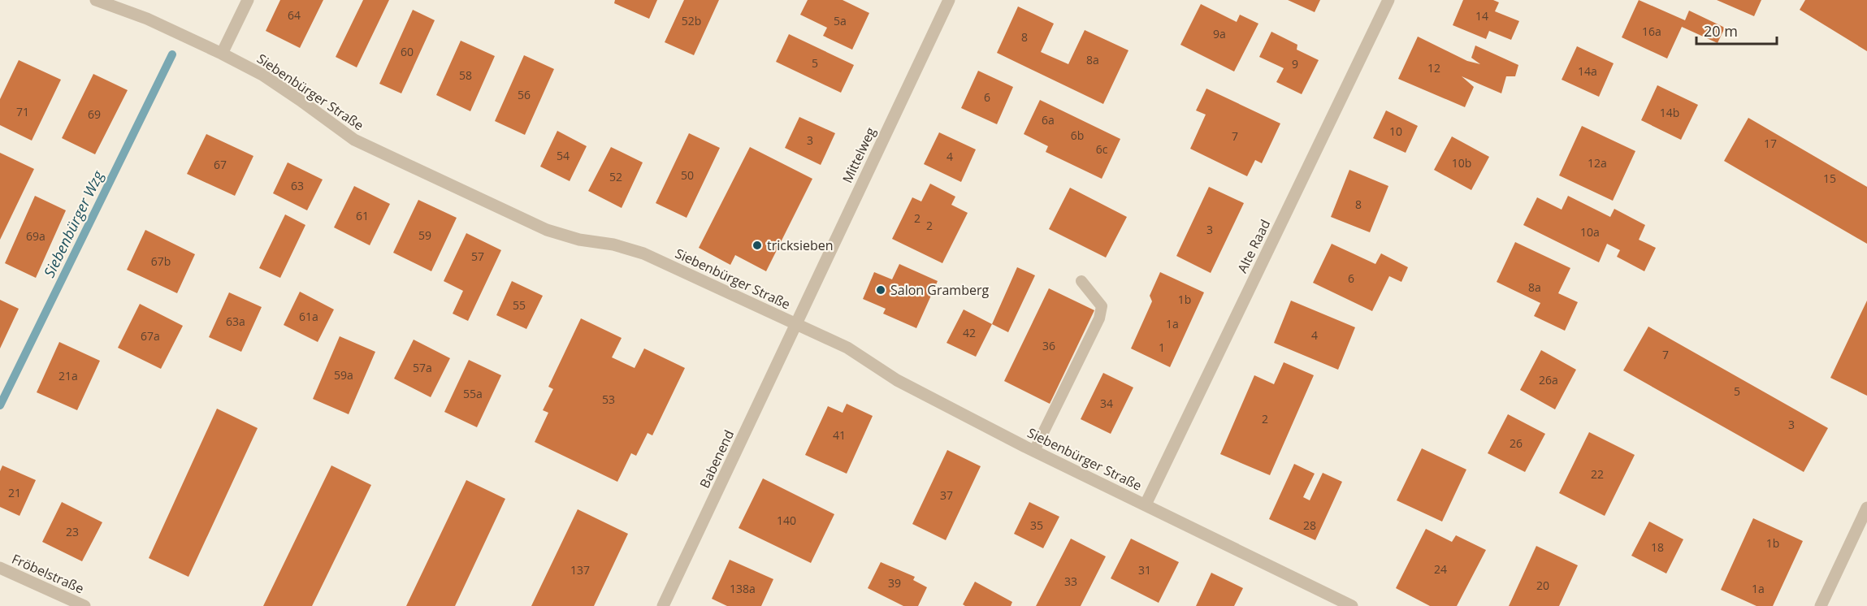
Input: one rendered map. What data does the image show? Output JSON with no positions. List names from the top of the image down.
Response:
{
  "streets": {
    "street": [
      "Siebenbürger Straße",
      "Mittelweg",
      "Alte Raad",
      "Babenend",
      "Fröbelstraße"
    ]
  },
  "crossings": [
    ["Siebenbürger Straße", "Mittelweg"],
    ["Siebenbürger Straße", "Alte Raad"],
    ["Siebenbürger Straße", "Babenend"],
    ["Mittelweg", "Babenend"]
  ],
  "water": ["Siebenbürger Wzg"],
  "places": ["tricksieben", "Salon Gramberg"],
  "house_numbers": [
    "64",
    "14",
    "52b",
    "5a",
    "16a",
    "9a",
    "8",
    "60",
    "8a",
    "5",
    "9",
    "12",
    "14a",
    "58",
    "56",
    "6",
    "71",
    "14b",
    "69",
    "6a",
    "10",
    "6b",
    "7",
    "3",
    "17",
    "6c",
    "54",
    "4",
    "10b",
    "12a",
    "67",
    "50",
    "52",
    "15",
    "63",
    "8",
    "61",
    "2",
    "2",
    "3",
    "10a",
    "59",
    "69a",
    "57",
    "67b",
    "6",
    "8a",
    "1b",
    "55",
    "61a",
    "63a",
    "1a",
    "42",
    "4",
    "67a",
    "36",
    "1",
    "7",
    "57a",
    "59a",
    "21a",
    "26a",
    "5",
    "55a",
    "53",
    "34",
    "2",
    "3",
    "41",
    "26",
    "22",
    "21",
    "37",
    "140",
    "35",
    "28",
    "23",
    "1b",
    "18",
    "24",
    "137",
    "31",
    "33",
    "39",
    "20",
    "138a",
    "1a"
  ],
  "scale_bar": "20 m"
}
